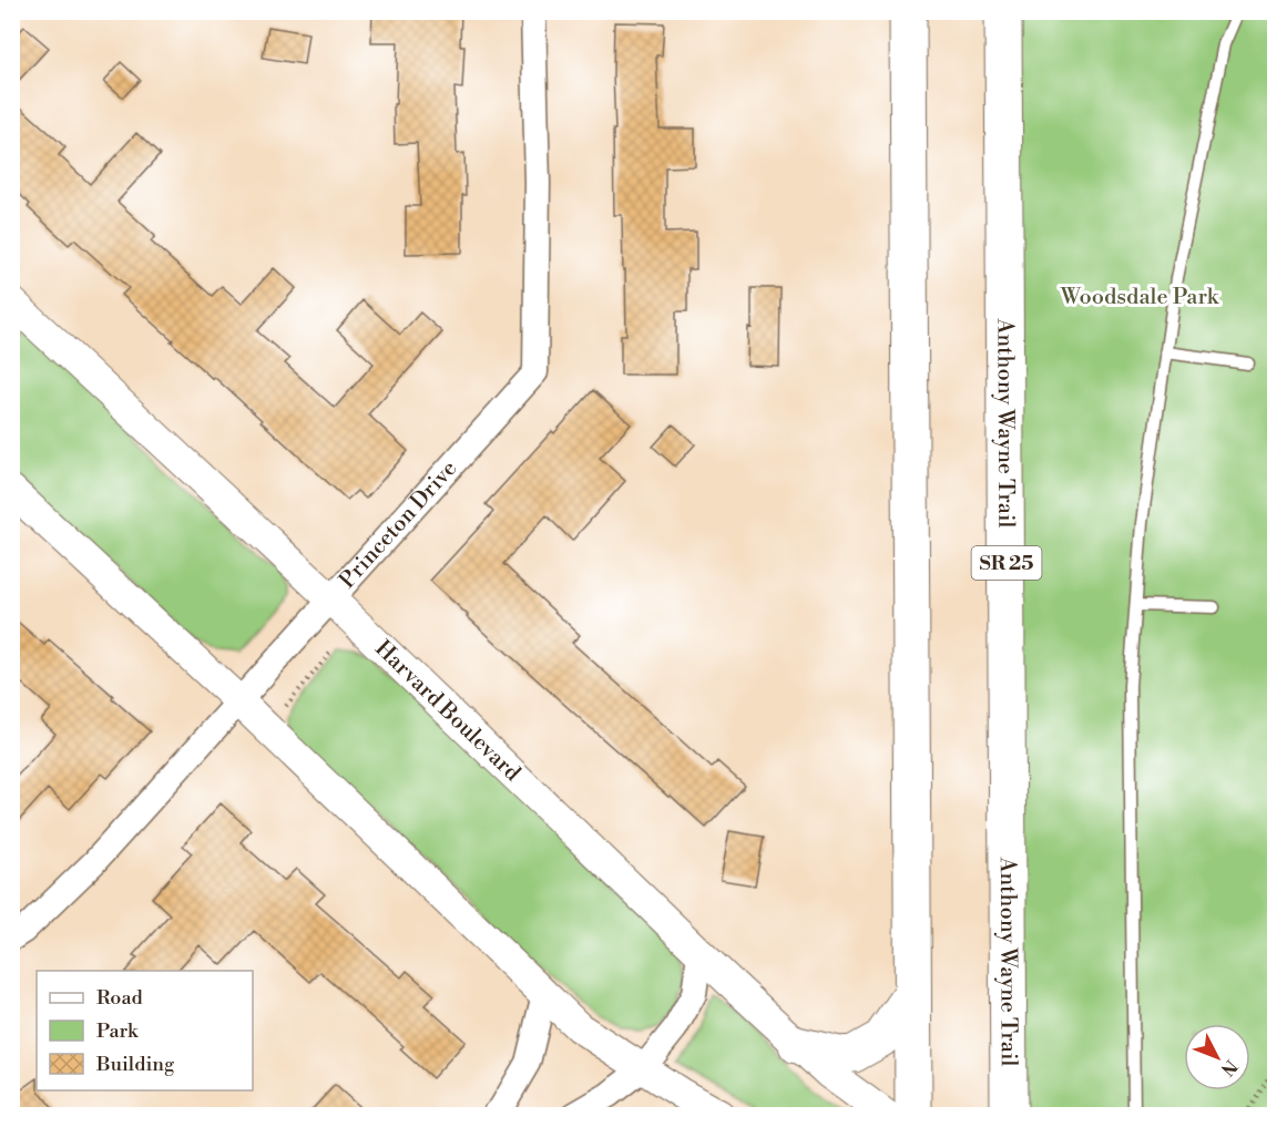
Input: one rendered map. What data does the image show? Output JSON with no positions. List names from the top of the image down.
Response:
{
  "streets": {
    "highway": ["Anthony Wayne Trail", "SR 25"],
    "street": ["Princeton Drive", "Harvard Boulevard"]
  },
  "crossings": [
    ["Princeton Drive", "Harvard Boulevard"]
  ],
  "parks": ["Woodsdale Park"],
  "legend": ["Road", "Park", "Building"],
  "north": "bottom right"
}
